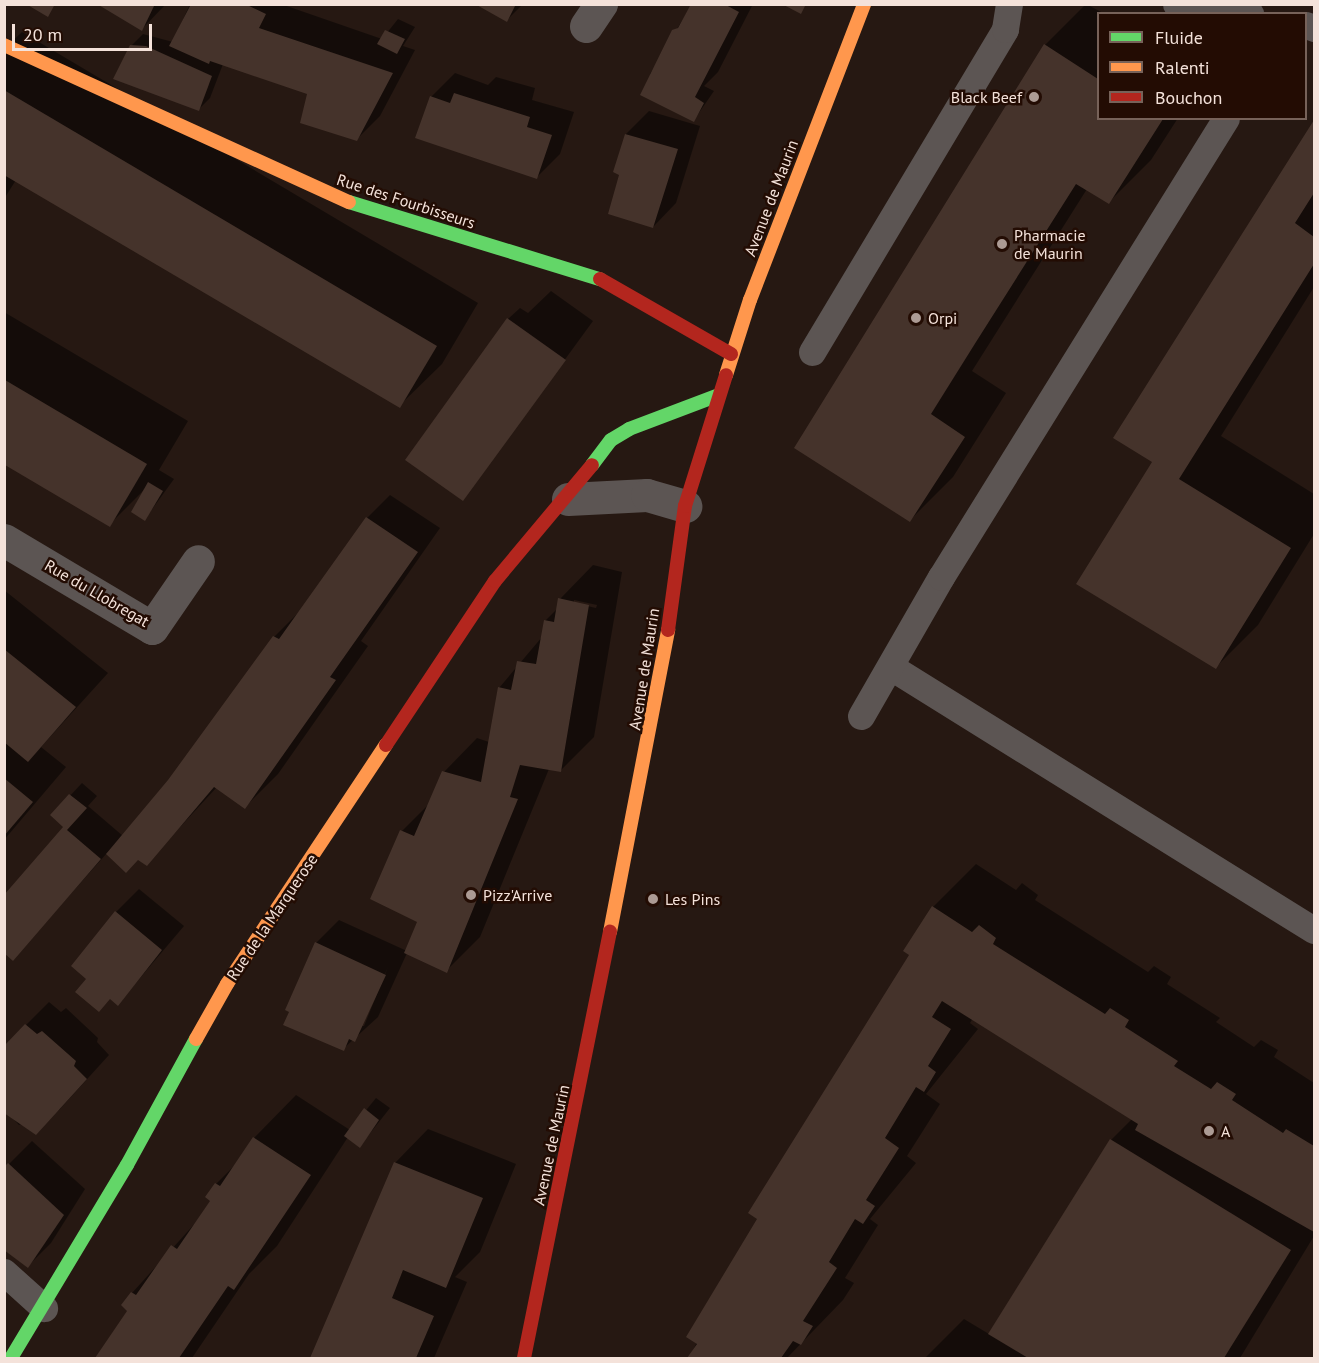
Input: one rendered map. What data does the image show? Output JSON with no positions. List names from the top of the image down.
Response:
{
  "streets": {
    "street": [
      "Avenue de Maurin",
      "Rue des Fourbisseurs",
      "Rue du Llobregat",
      "Rue de la Marquerose"
    ]
  },
  "crossings": [
    ["Avenue de Maurin", "Rue des Fourbisseurs"],
    ["Avenue de Maurin", "Rue de la Marquerose"]
  ],
  "places": [
    "Black Beef",
    "Pharmacie de Maurin",
    "Orpi",
    "Pizz'Arrive",
    "Les Pins",
    "A"
  ],
  "legend": ["Fluide", "Ralenti", "Bouchon"],
  "scale_bar": "20 m"
}
